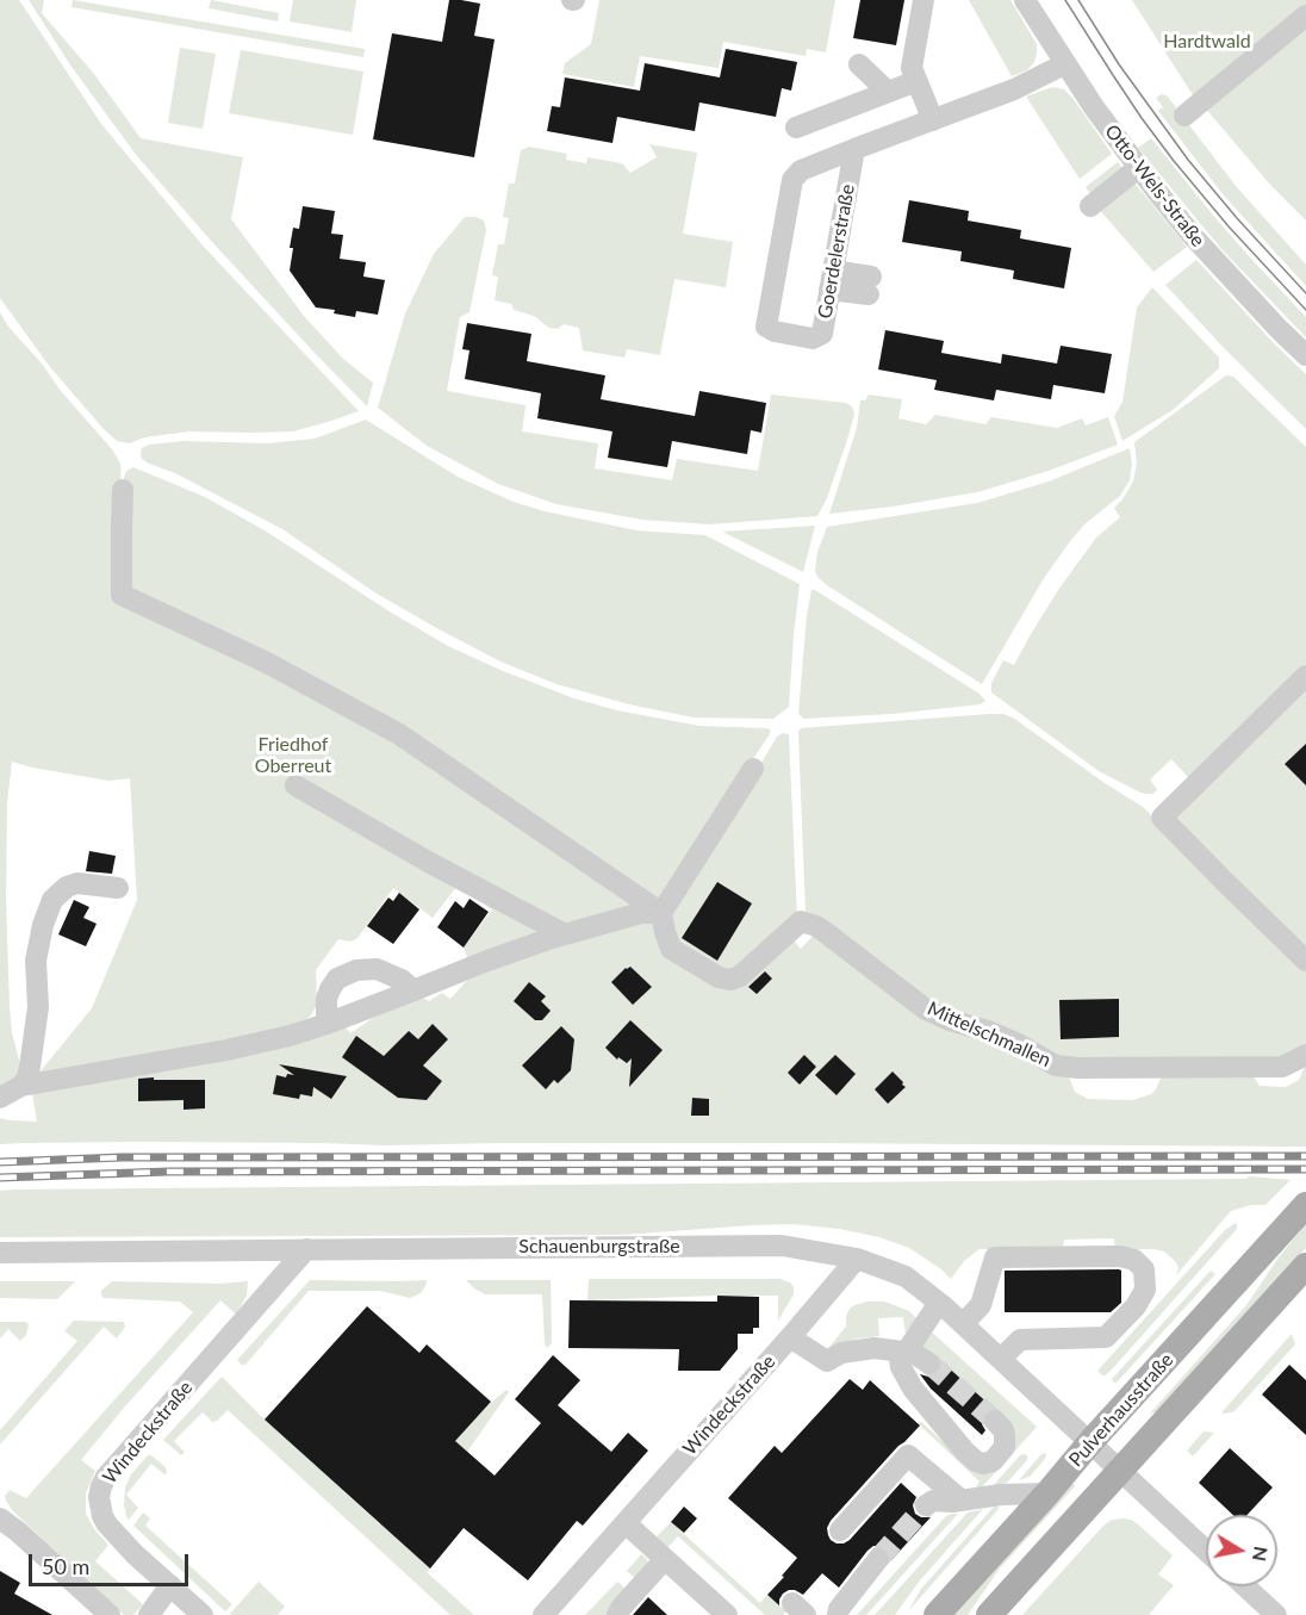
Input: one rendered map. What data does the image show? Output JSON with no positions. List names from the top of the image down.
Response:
{
  "streets": {
    "main road": ["Pulverhausstraße"],
    "street": [
      "Otto-Wels-Straße",
      "Goerdelerstraße",
      "Mittelschmallen",
      "Schauenburgstraße",
      "Windeckstraße"
    ]
  },
  "crossings": [
    ["Otto-Wels-Straße", "Goerdelerstraße"],
    ["Schauenburgstraße", "Windeckstraße"],
    ["Schauenburgstraße", "Pulverhausstraße"]
  ],
  "parks": ["Hardtwald", "Friedhof Oberreut"],
  "scale_bar": "50 m",
  "north": "right"
}
